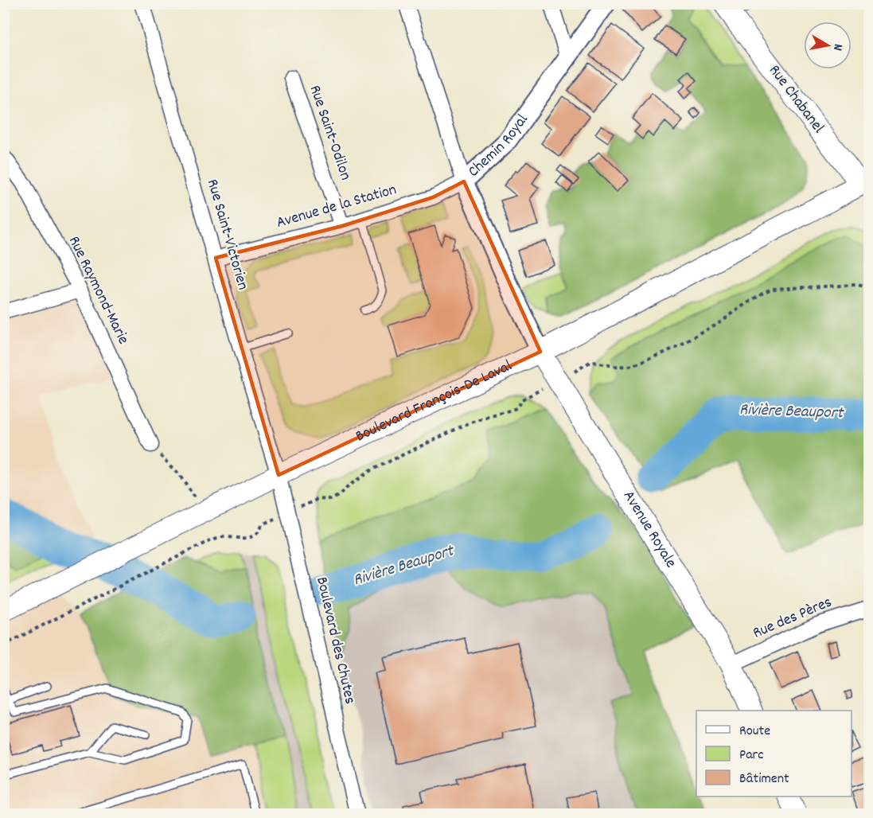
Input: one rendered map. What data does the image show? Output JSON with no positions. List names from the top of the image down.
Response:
{
  "streets": {
    "main road": ["Rue Chabanel", "Boulevard François-De Laval", "Avenue Royale"],
    "street": [
      "Rue Saint-Odilon",
      "Chemin Royal",
      "Avenue de la Station",
      "Rue Saint-Victorien",
      "Rue Raymond-Marie",
      "Rue des Pères",
      "Boulevard des Chutes"
    ]
  },
  "crossings": [
    ["Rue Chabanel", "Boulevard François-De Laval"],
    ["Rue Saint-Odilon", "Avenue de la Station"],
    ["Chemin Royal", "Avenue de la Station"],
    ["Chemin Royal", "Boulevard François-De Laval"],
    ["Chemin Royal", "Avenue Royale"],
    ["Avenue de la Station", "Rue Saint-Victorien"],
    ["Rue Saint-Victorien", "Boulevard François-De Laval"],
    ["Rue Saint-Victorien", "Boulevard des Chutes"],
    ["Boulevard François-De Laval", "Avenue Royale"],
    ["Boulevard François-De Laval", "Boulevard des Chutes"],
    ["Avenue Royale", "Rue des Pères"]
  ],
  "water": ["Rivière Beauport"],
  "legend": ["Route", "Parc", "Bâtiment"],
  "north": "right"
}
